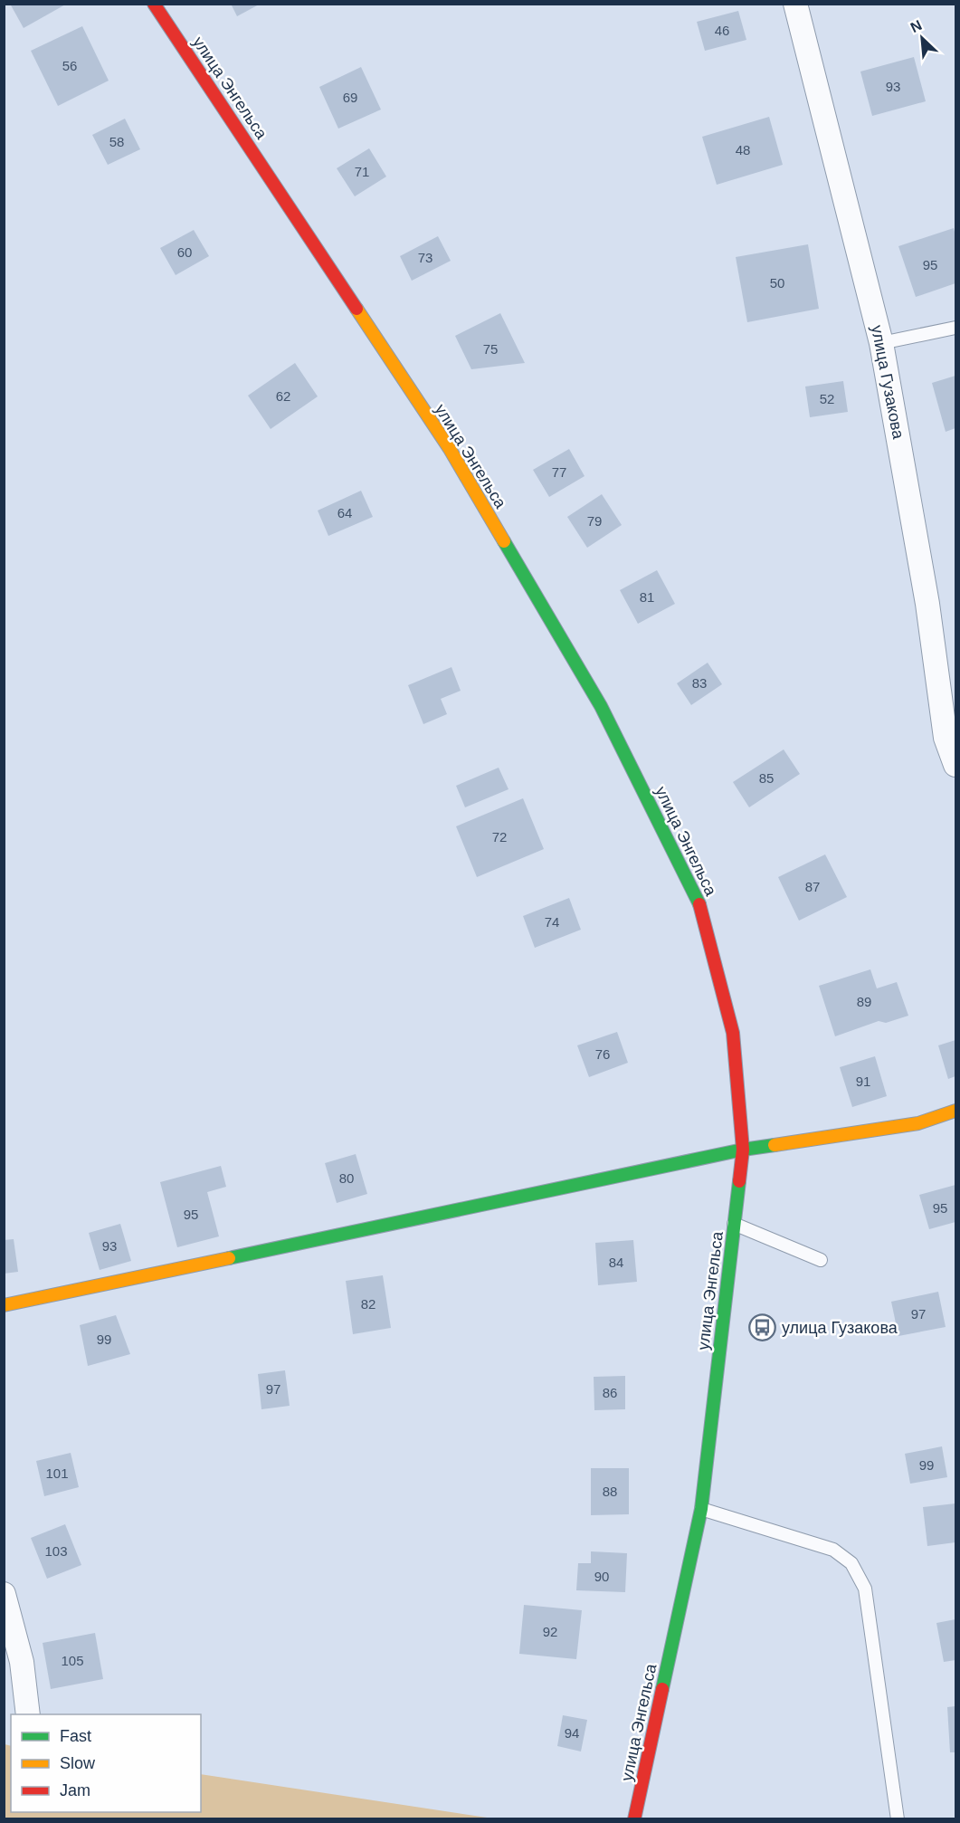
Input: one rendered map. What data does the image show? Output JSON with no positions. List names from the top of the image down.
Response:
{
  "streets": {
    "main road": ["улица Энгельса"],
    "street": ["улица Гузакова"]
  },
  "places": {
    "bus stop": ["улица Гузакова"]
  },
  "house_numbers": [
    "46",
    "56",
    "93",
    "69",
    "58",
    "48",
    "71",
    "60",
    "73",
    "95",
    "50",
    "75",
    "62",
    "52",
    "77",
    "64",
    "79",
    "81",
    "83",
    "85",
    "72",
    "87",
    "74",
    "89",
    "76",
    "91",
    "80",
    "95",
    "95",
    "93",
    "84",
    "82",
    "97",
    "99",
    "97",
    "86",
    "99",
    "101",
    "88",
    "103",
    "90",
    "92",
    "105",
    "94"
  ],
  "legend": ["Fast", "Slow", "Jam"],
  "north": "top left"
}
